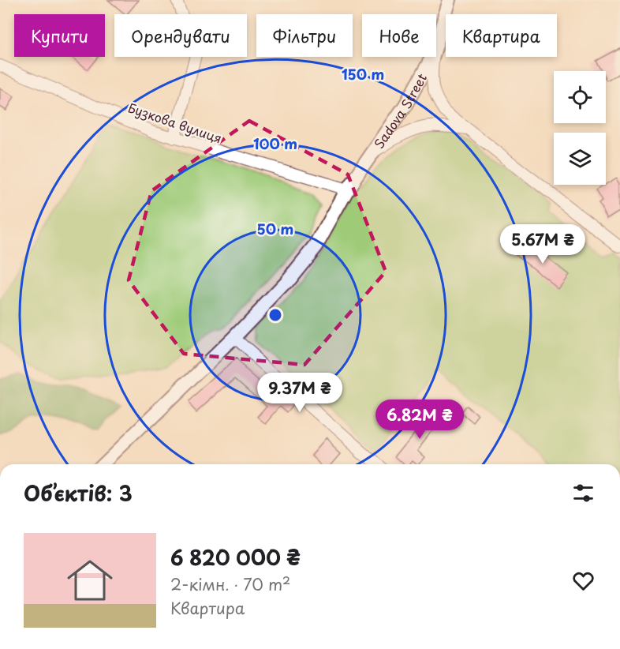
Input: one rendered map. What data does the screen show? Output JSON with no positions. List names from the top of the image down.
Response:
{
  "streets": {
    "street": ["Sadova Street", "Бузкова вулиця"]
  },
  "crossings": [
    ["Sadova Street", "Бузкова вулиця"]
  ],
  "page": {
    "chip": [
      "Купити",
      "Орендувати",
      "Фільтри",
      "Нове",
      "Квартира"
    ],
    "price": ["5.67M ₴", "9.37M ₴", "6.82M ₴"],
    "heading": "Об’єктів: 3",
    "list": [
      {
        "name": "6 820 000 ₴",
        "note": "2-кімн. · 70 m² · Квартира"
      }
    ]
  },
  "rings": ["150 m", "100 m", "50 m"]
}
